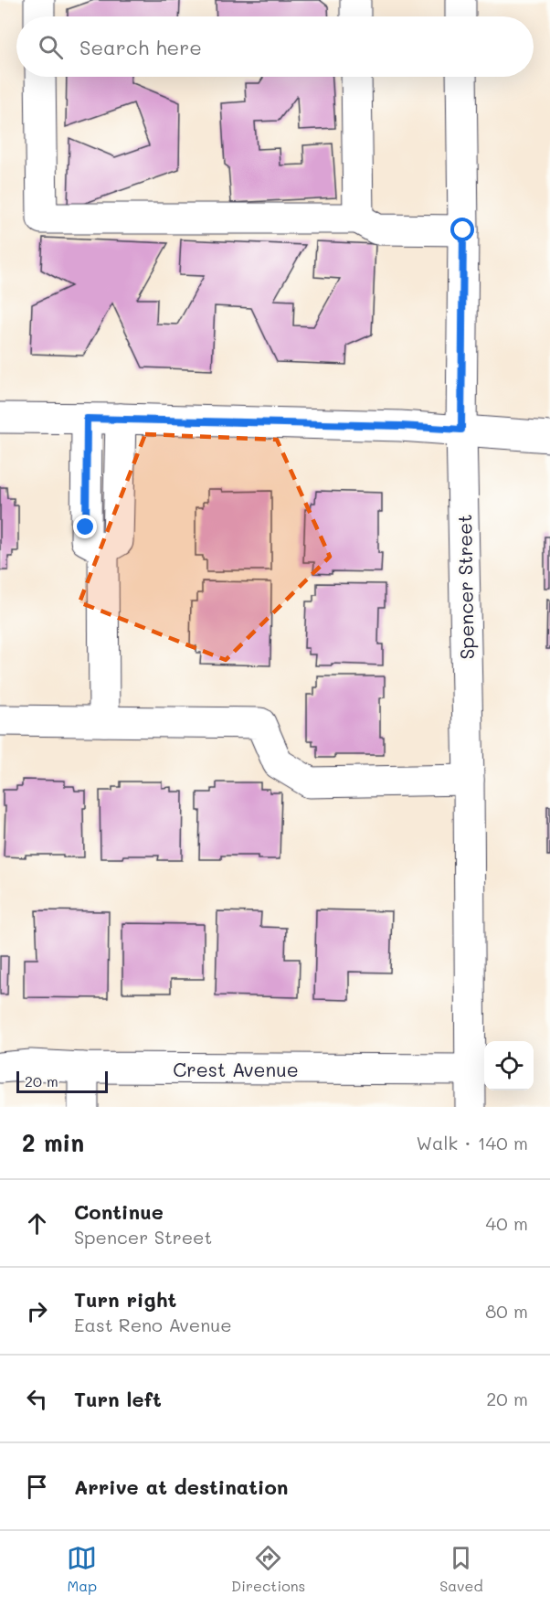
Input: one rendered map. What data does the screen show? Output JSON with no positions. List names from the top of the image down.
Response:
{
  "streets": {
    "street": ["Spencer Street", "Crest Avenue"]
  },
  "crossings": [
    ["Spencer Street", "Crest Avenue"]
  ],
  "scale_bar": "20 m",
  "page": {
    "search": "Search here",
    "scale": "20 m",
    "heading": ["2 min", "Walk · 140 m"],
    "list": [
      ["Continue", "Spencer Street", "40 m"],
      ["Turn right", "East Reno Avenue", "80 m"],
      ["Turn left", "20 m"],
      "Arrive at destination"
    ],
    "nav": ["Map", "Directions", "Saved"]
  }
}
